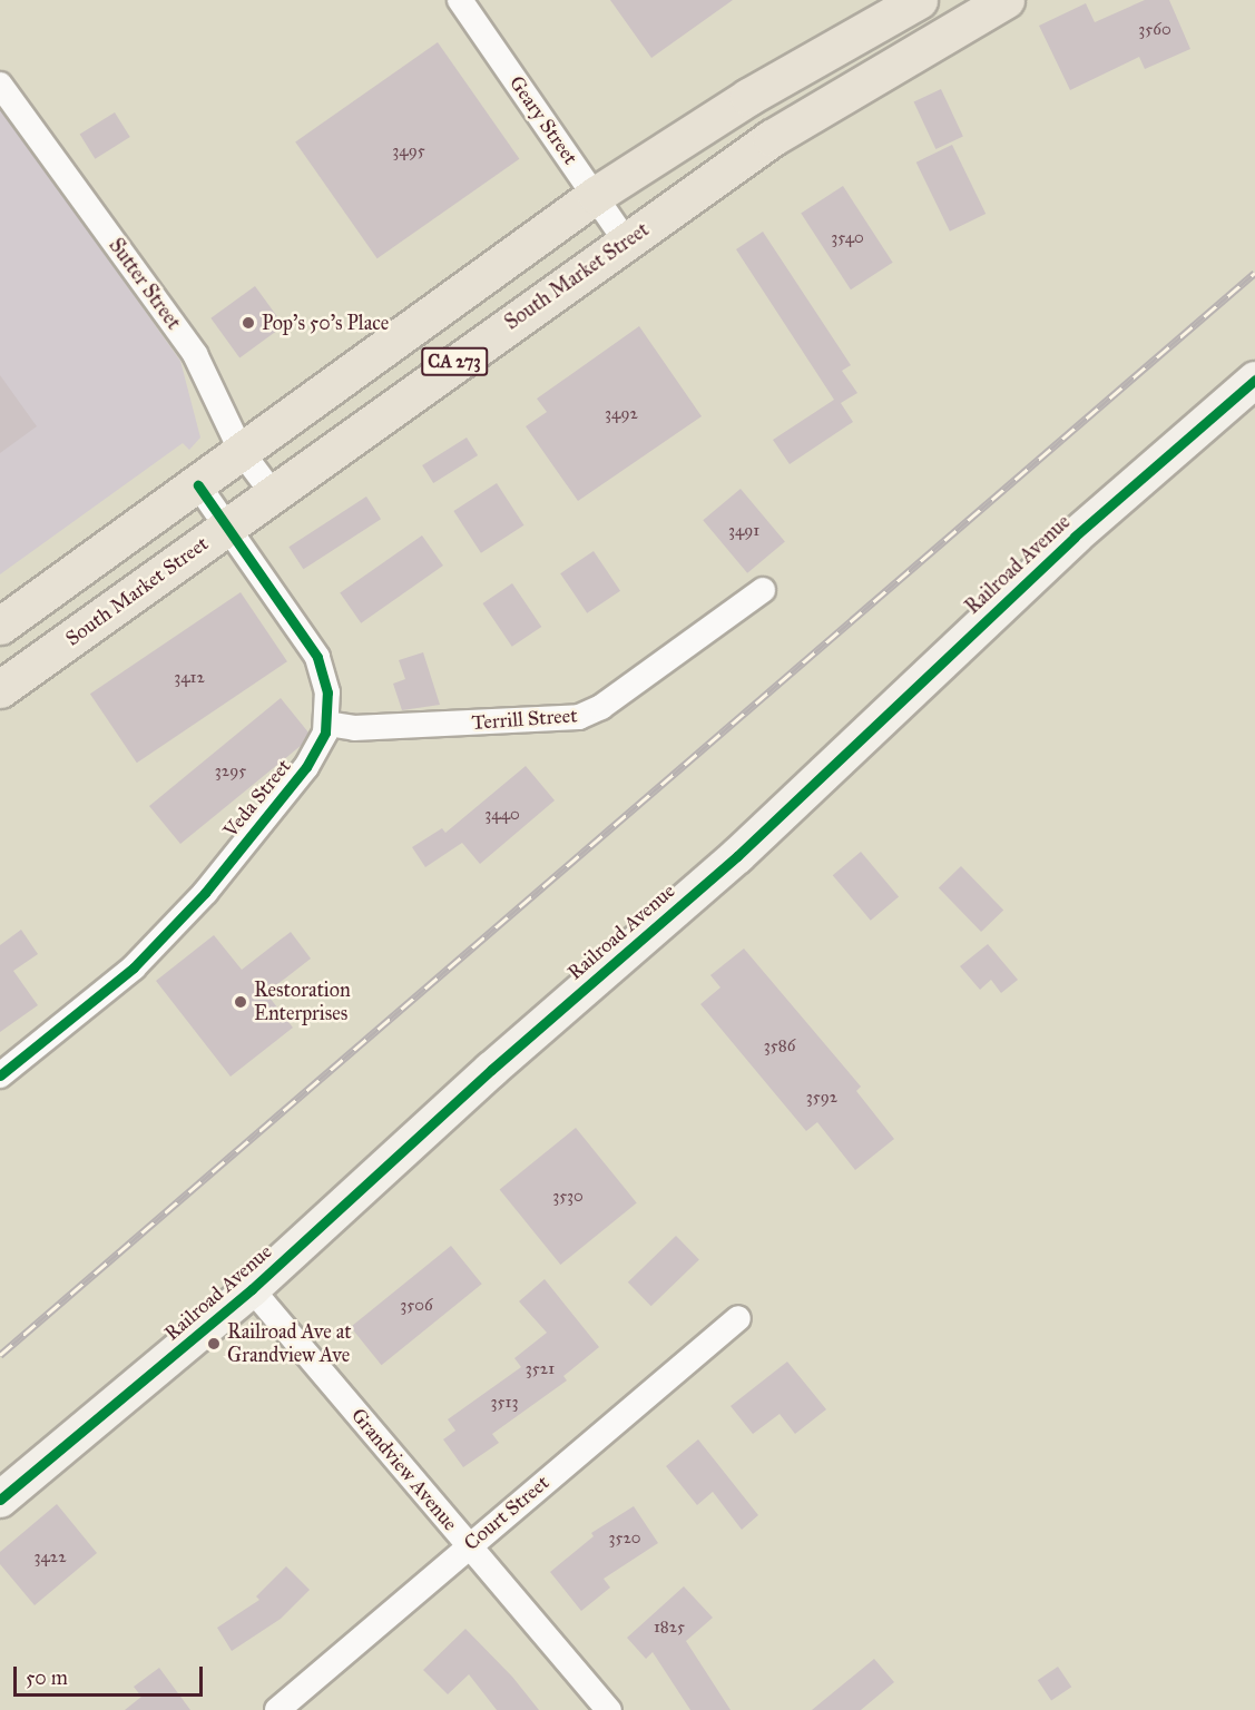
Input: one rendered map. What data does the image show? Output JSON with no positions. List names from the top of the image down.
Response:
{
  "streets": {
    "main road": ["South Market Street", "CA 273", "Railroad Avenue"],
    "street": [
      "Geary Street",
      "Sutter Street",
      "Terrill Street",
      "Veda Street",
      "Grandview Avenue",
      "Court Street"
    ]
  },
  "crossings": [
    ["Geary Street", "South Market Street"],
    ["Geary Street", "CA 273"],
    ["South Market Street", "Sutter Street"],
    ["South Market Street", "Veda Street"],
    ["Sutter Street", "CA 273"],
    ["CA 273", "Veda Street"],
    ["Railroad Avenue", "Grandview Avenue"],
    ["Terrill Street", "Veda Street"],
    ["Grandview Avenue", "Court Street"]
  ],
  "places": ["Pop's 50's Place", "Restoration Enterprises", "Railroad Ave at Grandview Ave"],
  "house_numbers": [
    "3560",
    "3495",
    "3540",
    "3492",
    "3491",
    "3412",
    "3295",
    "3440",
    "3586",
    "3592",
    "3530",
    "3506",
    "3521",
    "3513",
    "3520",
    "3422",
    "1825"
  ],
  "scale_bar": "50 m"
}
